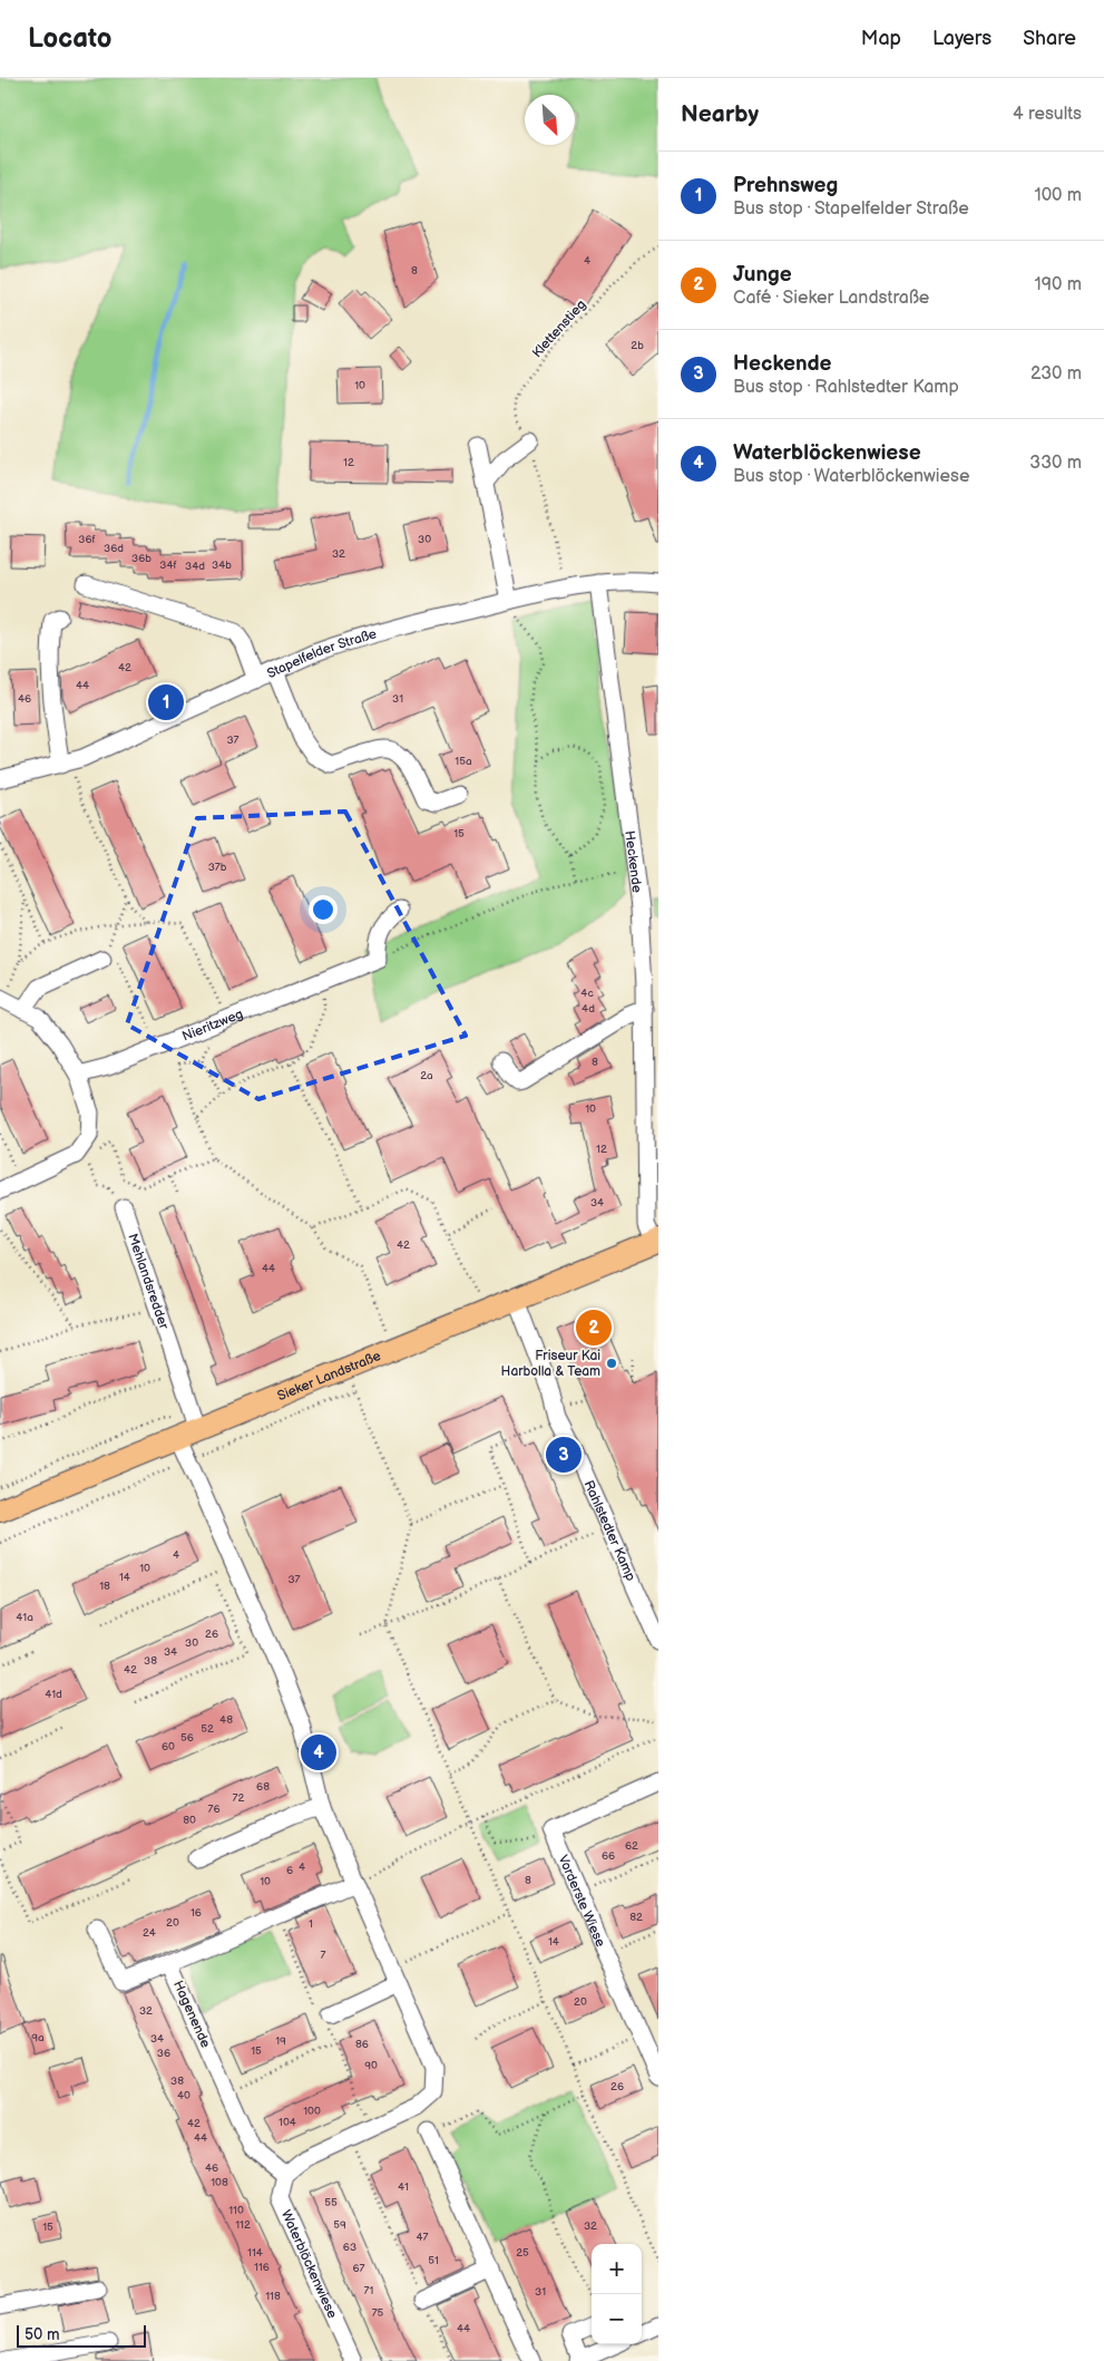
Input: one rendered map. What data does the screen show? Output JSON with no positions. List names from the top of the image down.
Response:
{
  "streets": {
    "main road": ["Sieker Landstraße"],
    "street": [
      "Stapelfelder Straße",
      "Heckende",
      "Nieritzweg",
      "Mehlandsredder",
      "Rahlstedter Kamp",
      "Vorderste Wiese",
      "Hagenende",
      "Waterblöckenwiese"
    ],
    "path": ["Klettenstieg"]
  },
  "crossings": [
    ["Klettenstieg", "Stapelfelder Straße"],
    ["Stapelfelder Straße", "Heckende"],
    ["Heckende", "Sieker Landstraße"],
    ["Mehlandsredder", "Sieker Landstraße"],
    ["Sieker Landstraße", "Rahlstedter Kamp"],
    ["Hagenende", "Waterblöckenwiese"]
  ],
  "places": ["Friseur Kai Harbolla & Team"],
  "house_numbers": [
    "4",
    "8",
    "2b",
    "10",
    "12",
    "36f",
    "30",
    "36d",
    "32",
    "36b",
    "34f",
    "34b",
    "34d",
    "42",
    "44",
    "46",
    "31",
    "37",
    "15a",
    "15",
    "37b",
    "4c",
    "4d",
    "8",
    "2a",
    "10",
    "12",
    "34",
    "42",
    "44",
    "4",
    "10",
    "14",
    "37",
    "18",
    "41a",
    "26",
    "30",
    "34",
    "38",
    "42",
    "41d",
    "48",
    "52",
    "56",
    "60",
    "68",
    "72",
    "76",
    "80",
    "62",
    "66",
    "4",
    "6",
    "8",
    "10",
    "16",
    "82",
    "20",
    "1",
    "24",
    "14",
    "7",
    "20",
    "32",
    "9a",
    "34",
    "19",
    "86",
    "15",
    "36",
    "90",
    "38",
    "26",
    "40",
    "100",
    "104",
    "42",
    "44",
    "46",
    "108",
    "41",
    "55",
    "110",
    "112",
    "59",
    "32",
    "15",
    "47",
    "63",
    "114",
    "25",
    "51",
    "116",
    "67",
    "71",
    "31",
    "118",
    "75",
    "44"
  ],
  "scale_bar": "50 m",
  "north": "bottom right",
  "page": {
    "header": "Locato",
    "nav": ["Map", "Layers", "Share"],
    "heading": ["Nearby", "4 results"],
    "list": [
      {
        "mark": "1",
        "name": "Prehnsweg",
        "note": "Bus stop · Stapelfelder Straße",
        "value": "100 m"
      },
      {
        "mark": "2",
        "name": "Junge",
        "note": "Café · Sieker Landstraße",
        "value": "190 m"
      },
      {
        "mark": "3",
        "name": "Heckende",
        "note": "Bus stop · Rahlstedter Kamp",
        "value": "230 m"
      },
      {
        "mark": "4",
        "name": "Waterblöckenwiese",
        "note": "Bus stop · Waterblöckenwiese",
        "value": "330 m"
      }
    ],
    "pins": [
      "1",
      "2",
      "3",
      "4"
    ],
    "map_buttons": ["+", "−"],
    "scale": "50 m"
  }
}
